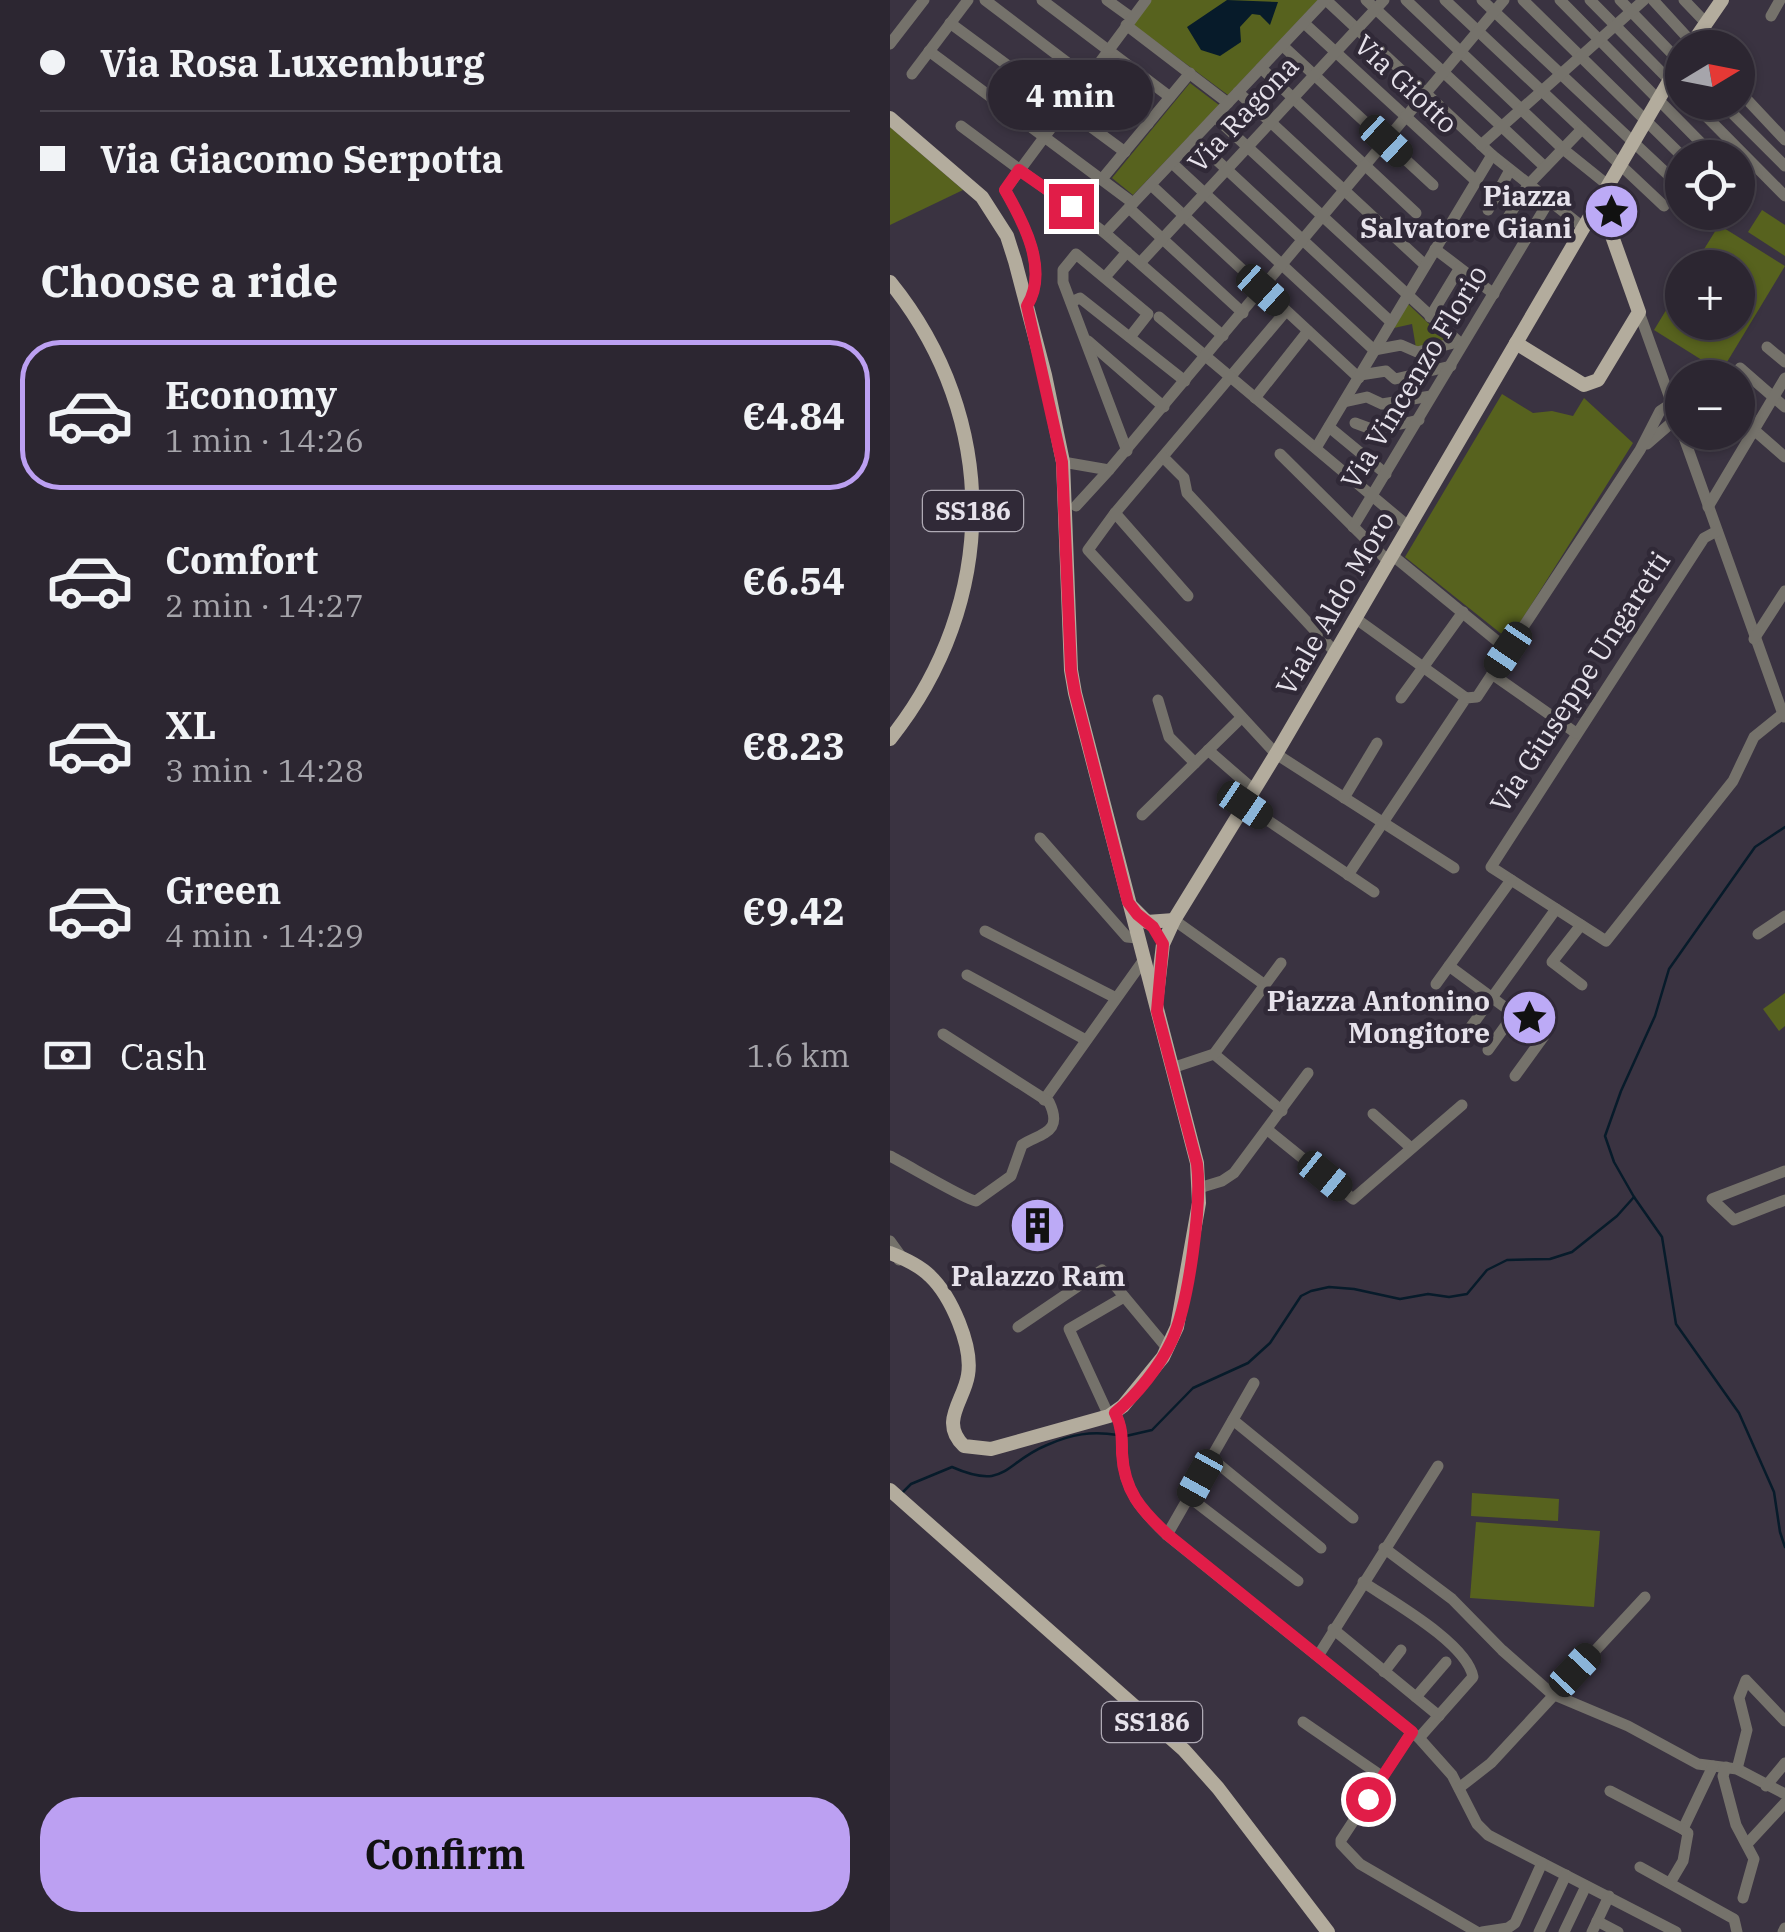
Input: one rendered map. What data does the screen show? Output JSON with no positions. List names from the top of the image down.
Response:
{
  "streets": {
    "main road": ["SS186", "Viale Aldo Moro"],
    "street": [
      "Via Giotto",
      "Via Ragona",
      "Via Vincenzo Florio",
      "Via Giuseppe Ungaretti"
    ]
  },
  "crossings": [
    ["Via Giotto", "Via Ragona"]
  ],
  "places": {
    "place": ["Piazza Salvatore Giani", "Piazza Antonino Mongitore"],
    "building": ["Palazzo Ram"]
  },
  "north": "right",
  "page": {
    "banner": ["Via Rosa Luxemburg", "Via Giacomo Serpotta"],
    "map_buttons": ["+", "−"],
    "bubble": "4 min",
    "heading": "Choose a ride",
    "list": [
      {
        "name": "Economy",
        "note": "1 min · 14:26",
        "value": "€4.84"
      },
      {
        "name": "Comfort",
        "note": "2 min · 14:27",
        "value": "€6.54"
      },
      {
        "name": "XL",
        "note": "3 min · 14:28",
        "value": "€8.23"
      },
      {
        "name": "Green",
        "note": "4 min · 14:29",
        "value": "€9.42"
      }
    ],
    "pay": ["Cash", "1.6 km"],
    "buttons": "Confirm"
  }
}
